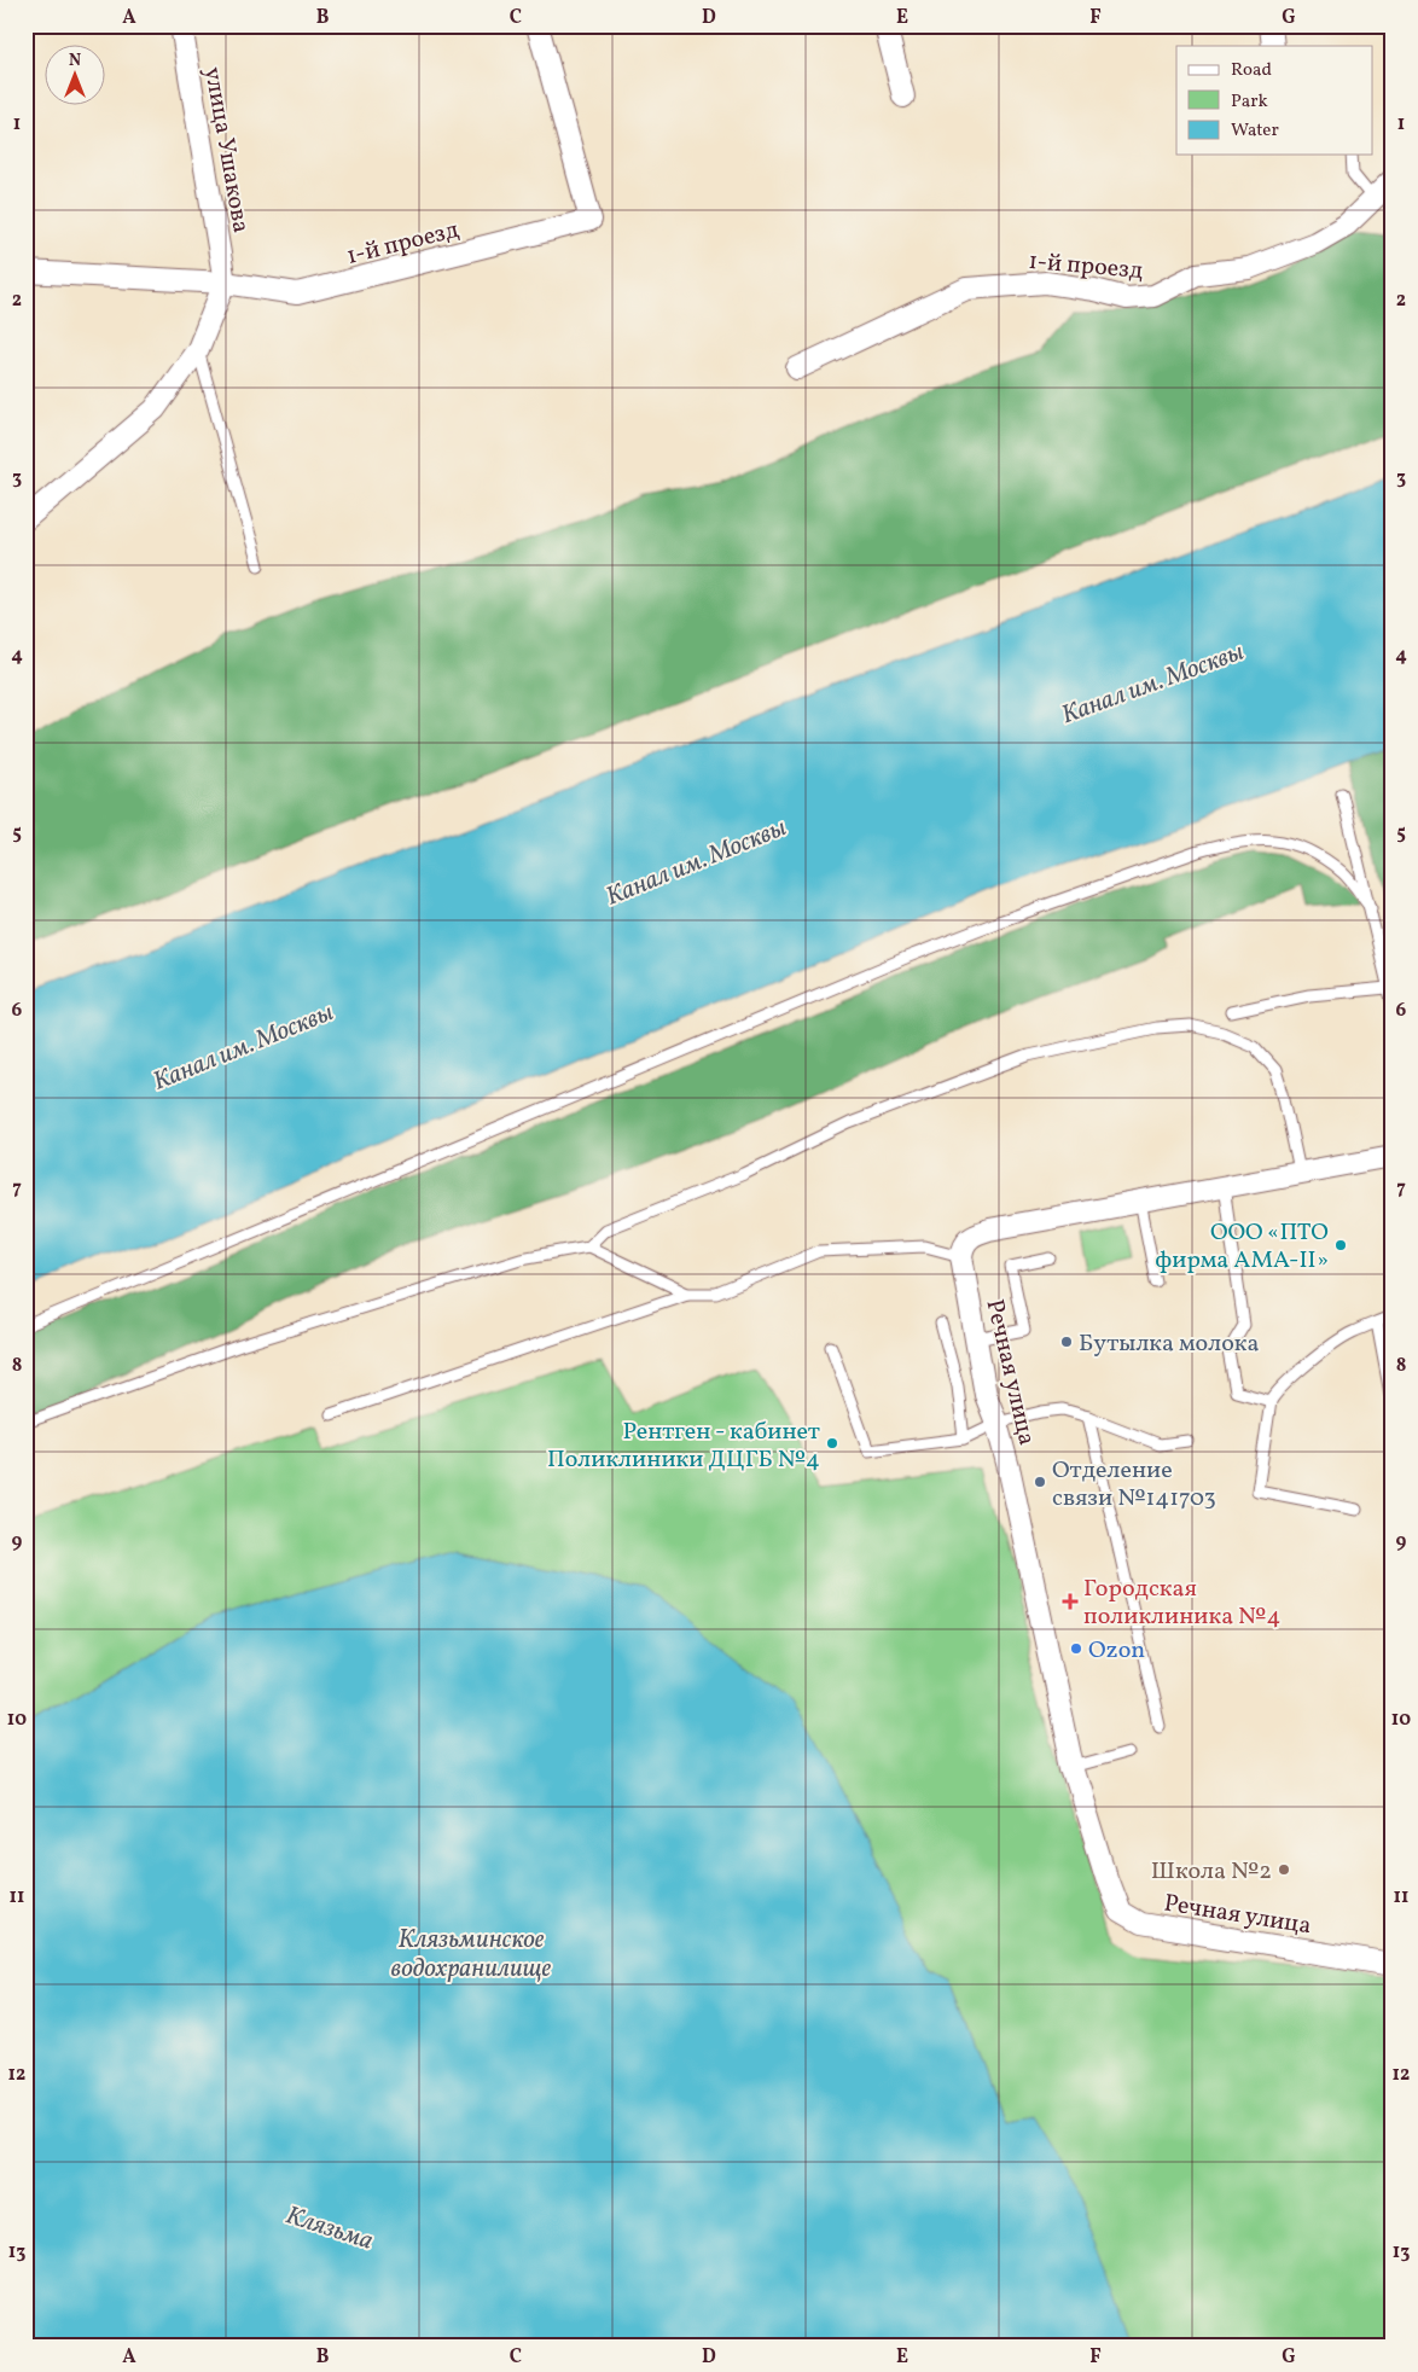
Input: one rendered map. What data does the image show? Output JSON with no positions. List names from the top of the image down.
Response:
{
  "streets": {
    "street": ["улица Ушакова", "1-й проезд", "Речная улица"]
  },
  "crossings": [
    ["улица Ушакова", "1-й проезд"]
  ],
  "water": ["Канал им. Москвы", "Клязьминское водохранилище", "Клязьма"],
  "places": {
    "other": [
      "ООО «ПТО фирма АМА-II»",
      "Бутылка молока",
      "Рентген - кабинет Поликлиники ДЦГБ №4",
      "Отделение связи №141703",
      "Ozon",
      "Школа №2"
    ],
    "health": ["Городская поликлиника №4"]
  },
  "legend": ["Road", "Park", "Water"],
  "north": "top",
  "grid": {
    "columns": [
      "A",
      "B",
      "C",
      "D",
      "E",
      "F",
      "G"
    ],
    "rows": [
      "1",
      "2",
      "3",
      "4",
      "5",
      "6",
      "7",
      "8",
      "9",
      "10",
      "11",
      "12",
      "13"
    ]
  }
}
